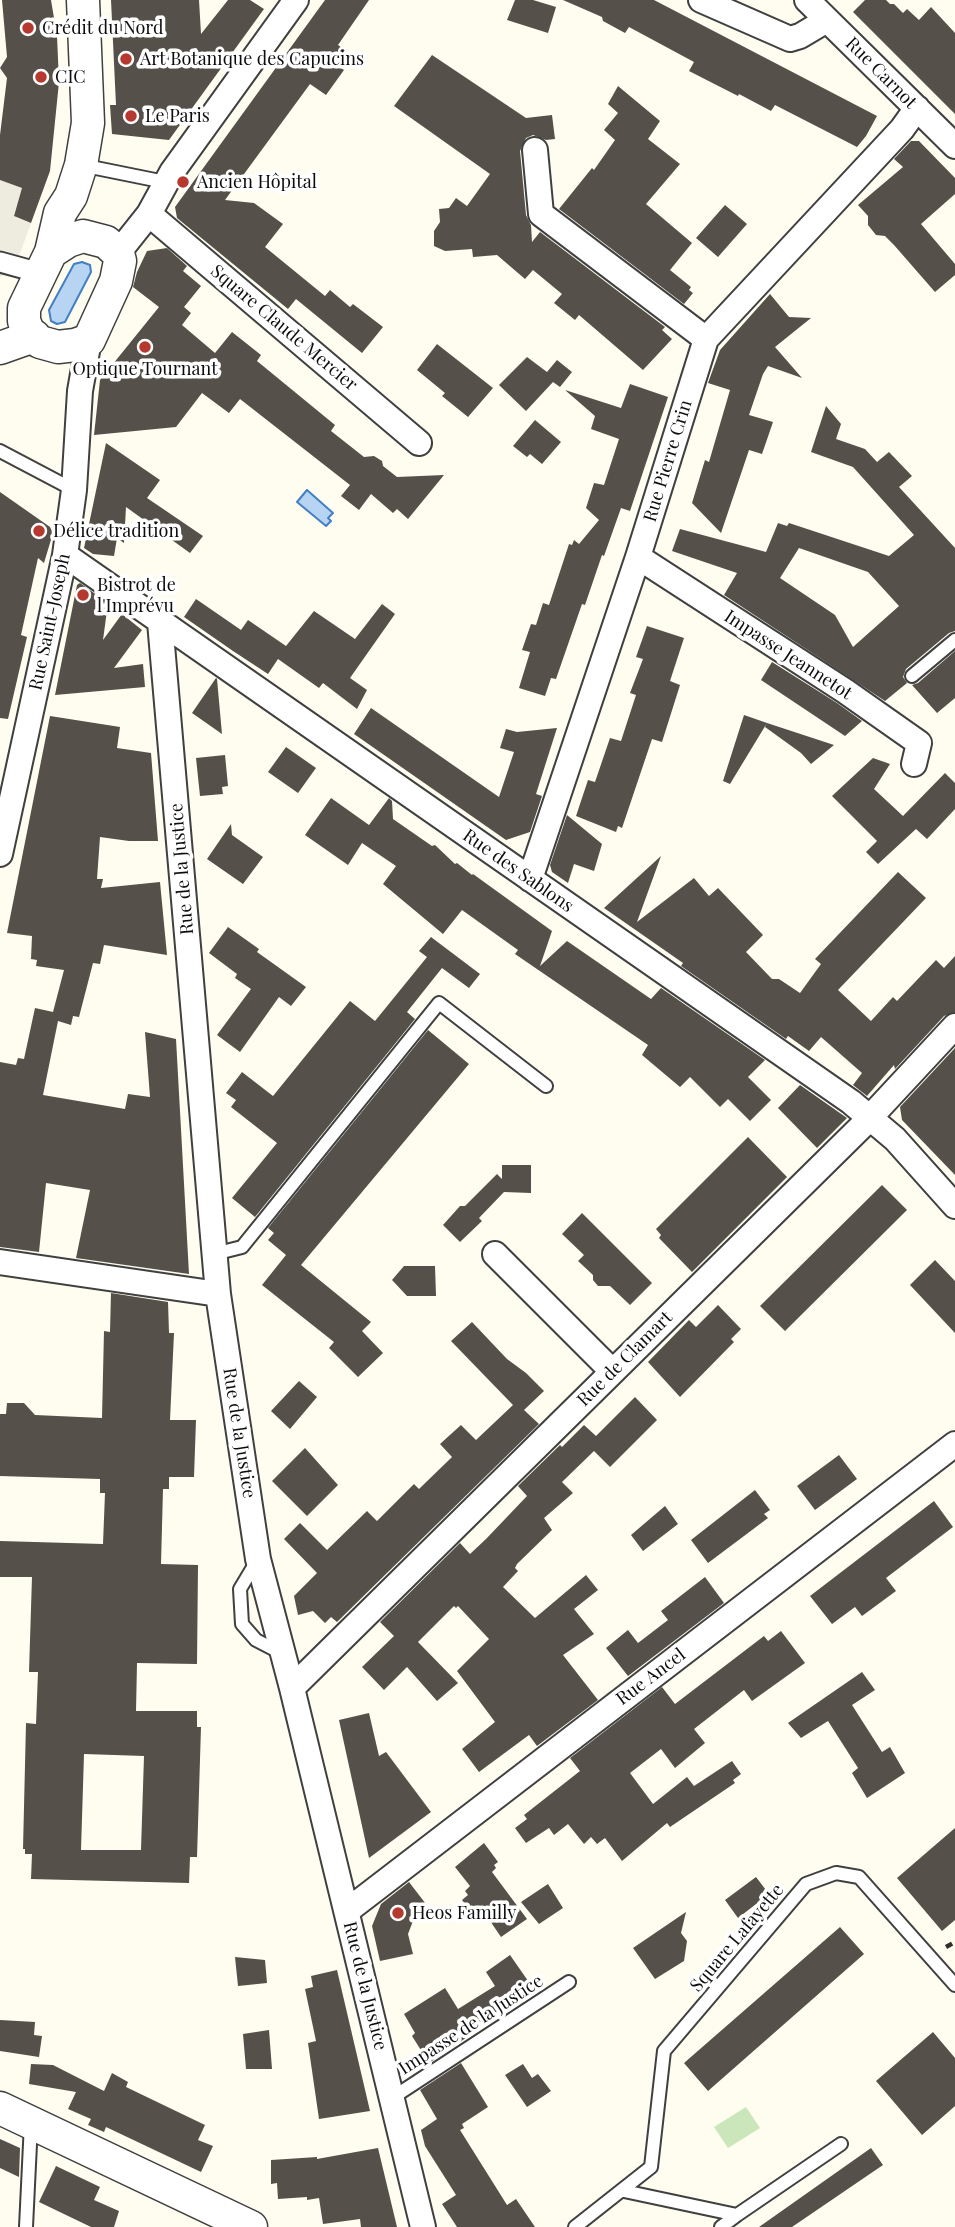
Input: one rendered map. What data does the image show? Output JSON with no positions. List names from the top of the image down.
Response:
{
  "streets": {
    "street": [
      "Rue Carnot",
      "Square Claude Mercier",
      "Rue Pierre Crin",
      "Rue Saint-Joseph",
      "Impasse Jeannetot",
      "Rue de la Justice",
      "Rue des Sablons",
      "Rue de Clamart",
      "Rue Ancel"
    ],
    "lane": ["Square Lafayette", "Impasse de la Justice"]
  },
  "crossings": [
    ["Rue Carnot", "Rue Pierre Crin"],
    ["Rue Pierre Crin", "Impasse Jeannetot"],
    ["Rue Pierre Crin", "Rue des Sablons"],
    ["Rue Saint-Joseph", "Rue des Sablons"],
    ["Rue de la Justice", "Rue des Sablons"],
    ["Rue de la Justice", "Rue de Clamart"],
    ["Rue de la Justice", "Rue Ancel"],
    ["Rue de la Justice", "Impasse de la Justice"],
    ["Rue des Sablons", "Rue de Clamart"]
  ],
  "places": [
    "Crédit du Nord",
    "Art Botanique des Capucins",
    "CIC",
    "Le Paris",
    "Ancien Hôpital",
    "Optique Tournant",
    "Délice tradition",
    "Bistrot de l'Imprévu",
    "Heos Familly"
  ]
}
